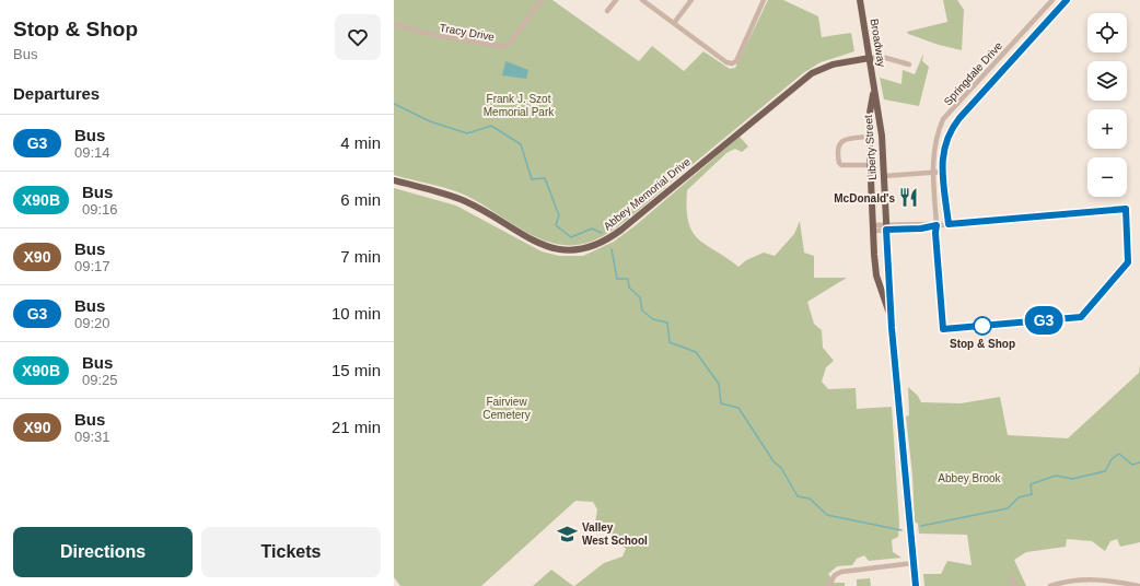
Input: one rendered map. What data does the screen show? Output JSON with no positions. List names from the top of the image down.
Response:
{
  "streets": {
    "main road": ["Broadway", "Liberty Street", "Abbey Memorial Drive"],
    "street": ["Tracy Drive", "Springdale Drive"]
  },
  "crossings": [
    ["Broadway", "Liberty Street"],
    ["Broadway", "Abbey Memorial Drive"]
  ],
  "parks": ["Frank J. Szot Memorial Park", "Fairview Cemetery", "Abbey Brook"],
  "places": {
    "restaurant": ["McDonald's"],
    "other": ["Stop & Shop"],
    "school or university": ["Valley West School"]
  },
  "lines": ["bus line G3"],
  "page": {
    "heading": [
      ["Stop & Shop", "Bus"],
      "Departures"
    ],
    "on_map": "G3",
    "map_buttons": ["+", "−"],
    "list": [
      {
        "mark": "G3",
        "name": "Bus",
        "note": "09:14",
        "value": "4 min"
      },
      {
        "mark": "X90B",
        "name": "Bus",
        "note": "09:16",
        "value": "6 min"
      },
      {
        "mark": "X90",
        "name": "Bus",
        "note": "09:17",
        "value": "7 min"
      },
      {
        "mark": "G3",
        "name": "Bus",
        "note": "09:20",
        "value": "10 min"
      },
      {
        "mark": "X90B",
        "name": "Bus",
        "note": "09:25",
        "value": "15 min"
      },
      {
        "mark": "X90",
        "name": "Bus",
        "note": "09:31",
        "value": "21 min"
      }
    ],
    "buttons": ["Directions", "Tickets"]
  }
}
